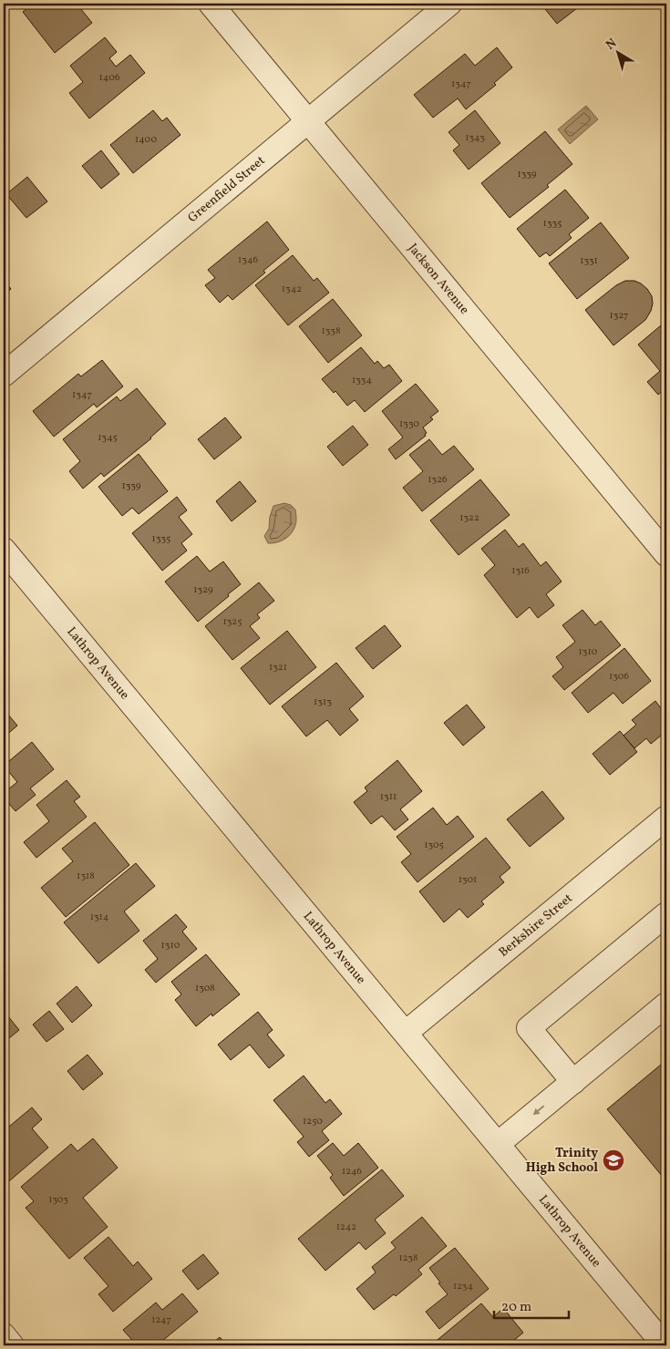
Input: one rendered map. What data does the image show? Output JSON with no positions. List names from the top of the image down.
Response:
{
  "streets": {
    "street": [
      "Greenfield Street",
      "Jackson Avenue",
      "Lathrop Avenue",
      "Berkshire Street"
    ]
  },
  "crossings": [
    ["Greenfield Street", "Jackson Avenue"],
    ["Lathrop Avenue", "Berkshire Street"]
  ],
  "places": {
    "school or university": ["Trinity High School"]
  },
  "house_numbers": [
    "1406",
    "1347",
    "1343",
    "1400",
    "1339",
    "1335",
    "1346",
    "1331",
    "1342",
    "1327",
    "1338",
    "1334",
    "1347",
    "1330",
    "1345",
    "1326",
    "1339",
    "1322",
    "1335",
    "1316",
    "1329",
    "1325",
    "1310",
    "1321",
    "1306",
    "1313",
    "1311",
    "1305",
    "1318",
    "1301",
    "1314",
    "1310",
    "1308",
    "1250",
    "1246",
    "1303",
    "1242",
    "1238",
    "1234",
    "1247"
  ],
  "scale_bar": "20 m",
  "north": "top left"
}
